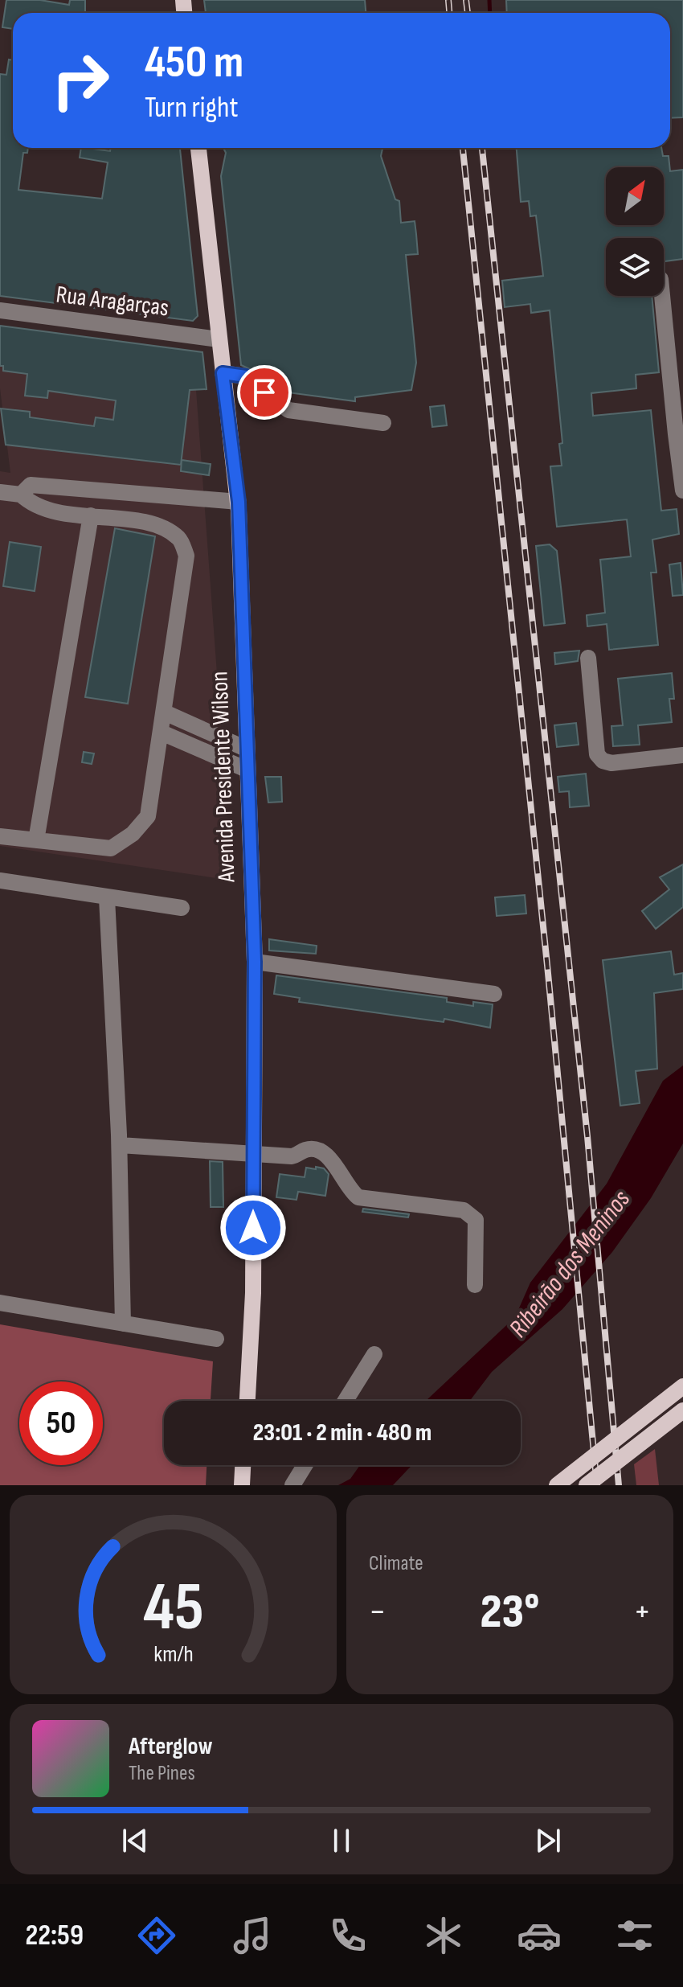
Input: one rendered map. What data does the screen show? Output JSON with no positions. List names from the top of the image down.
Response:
{
  "streets": {
    "main road": ["Avenida Presidente Wilson"],
    "street": ["Rua Aragarças"]
  },
  "crossings": [
    ["Rua Aragarças", "Avenida Presidente Wilson"]
  ],
  "water": ["Ribeirão dos Meninos"],
  "north": "top right",
  "page": {
    "turn": ["450 m", "Turn right"],
    "limit": "50",
    "trip": "23:01 · 2 min · 480 m",
    "tile": "Climate",
    "heat": ["−", "23°", "+"],
    "song": ["Afterglow", "The Pines"],
    "tabs": "22:59",
    "gauge": ["45", "km/h"]
  }
}
